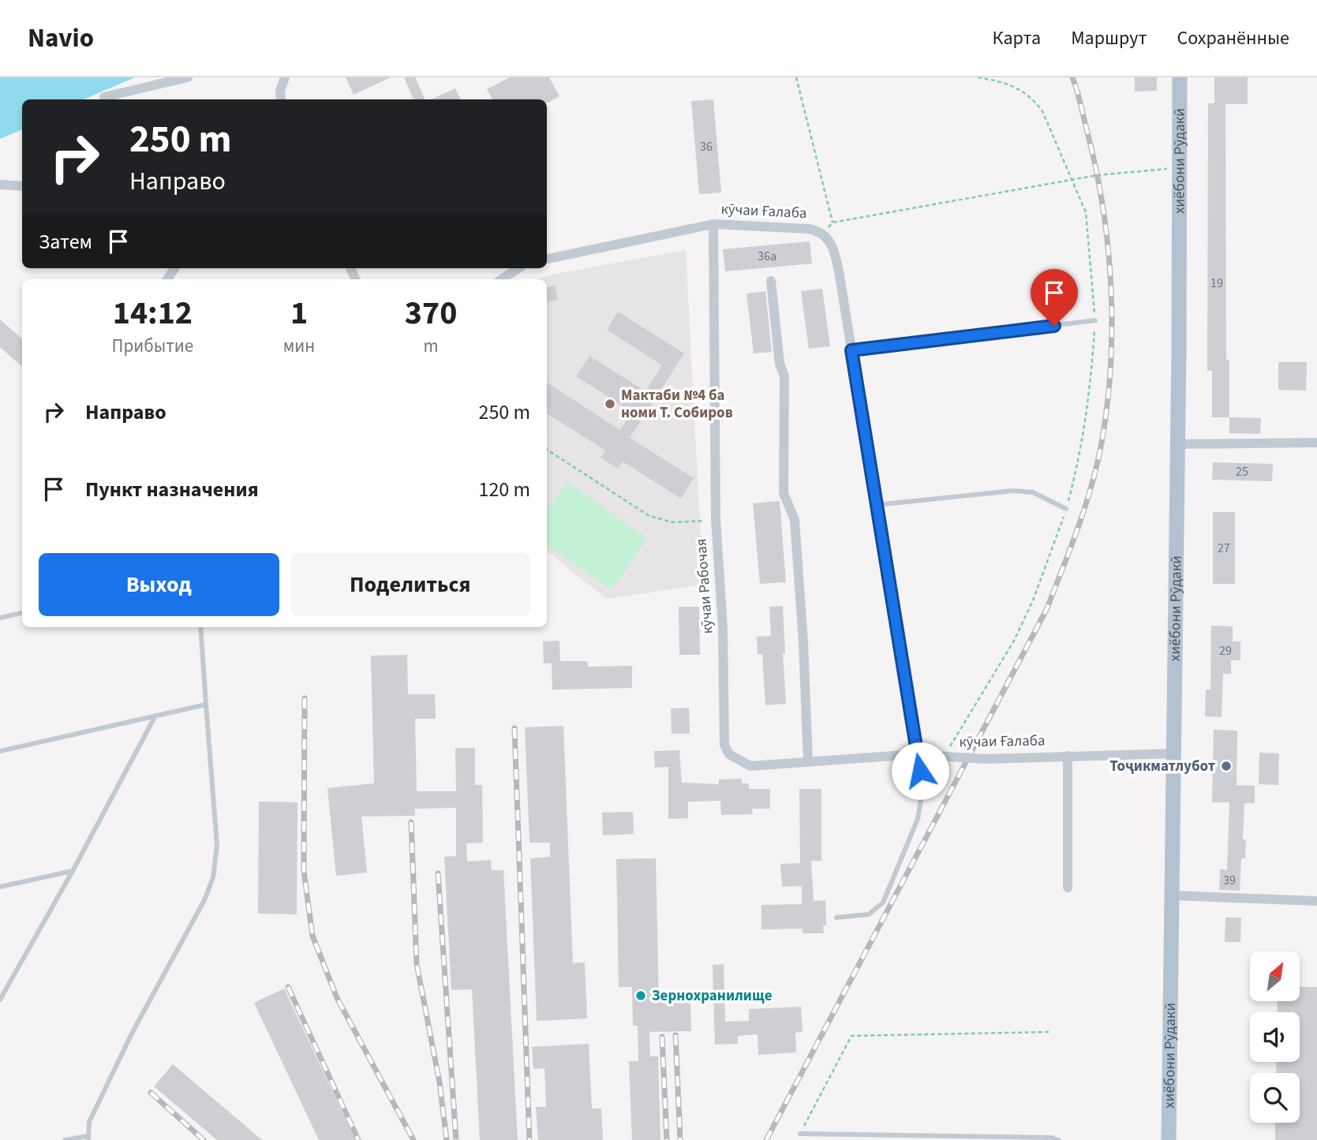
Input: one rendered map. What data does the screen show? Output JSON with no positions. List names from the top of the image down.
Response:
{
  "streets": {
    "main road": ["хиёбони Рӯдакӣ"],
    "street": ["кӯчаи Ғалаба", "кӯчаи Рабочая"]
  },
  "crossings": [
    ["хиёбони Рӯдакӣ", "кӯчаи Ғалаба"],
    ["кӯчаи Ғалаба", "кӯчаи Рабочая"]
  ],
  "places": ["Мактаби №4 ба номи Т. Собиров", "Тоҷикматлубот", "Зернохранилище"],
  "house_numbers": [
    "36",
    "36а",
    "19",
    "25",
    "27",
    "29",
    "39"
  ],
  "north": "top right",
  "page": {
    "header": "Navio",
    "nav": ["Карта", "Маршрут", "Сохранённые"],
    "turn": ["250 m", "Направо"],
    "then": "Затем",
    "eta": [
      "14:12",
      "Прибытие",
      "1",
      "мин",
      "370",
      "m"
    ],
    "list": [
      {
        "name": "Направо",
        "value": "250 m"
      },
      {
        "name": "Пункт назначения",
        "value": "120 m"
      }
    ],
    "buttons": ["Выход", "Поделиться"]
  }
}
